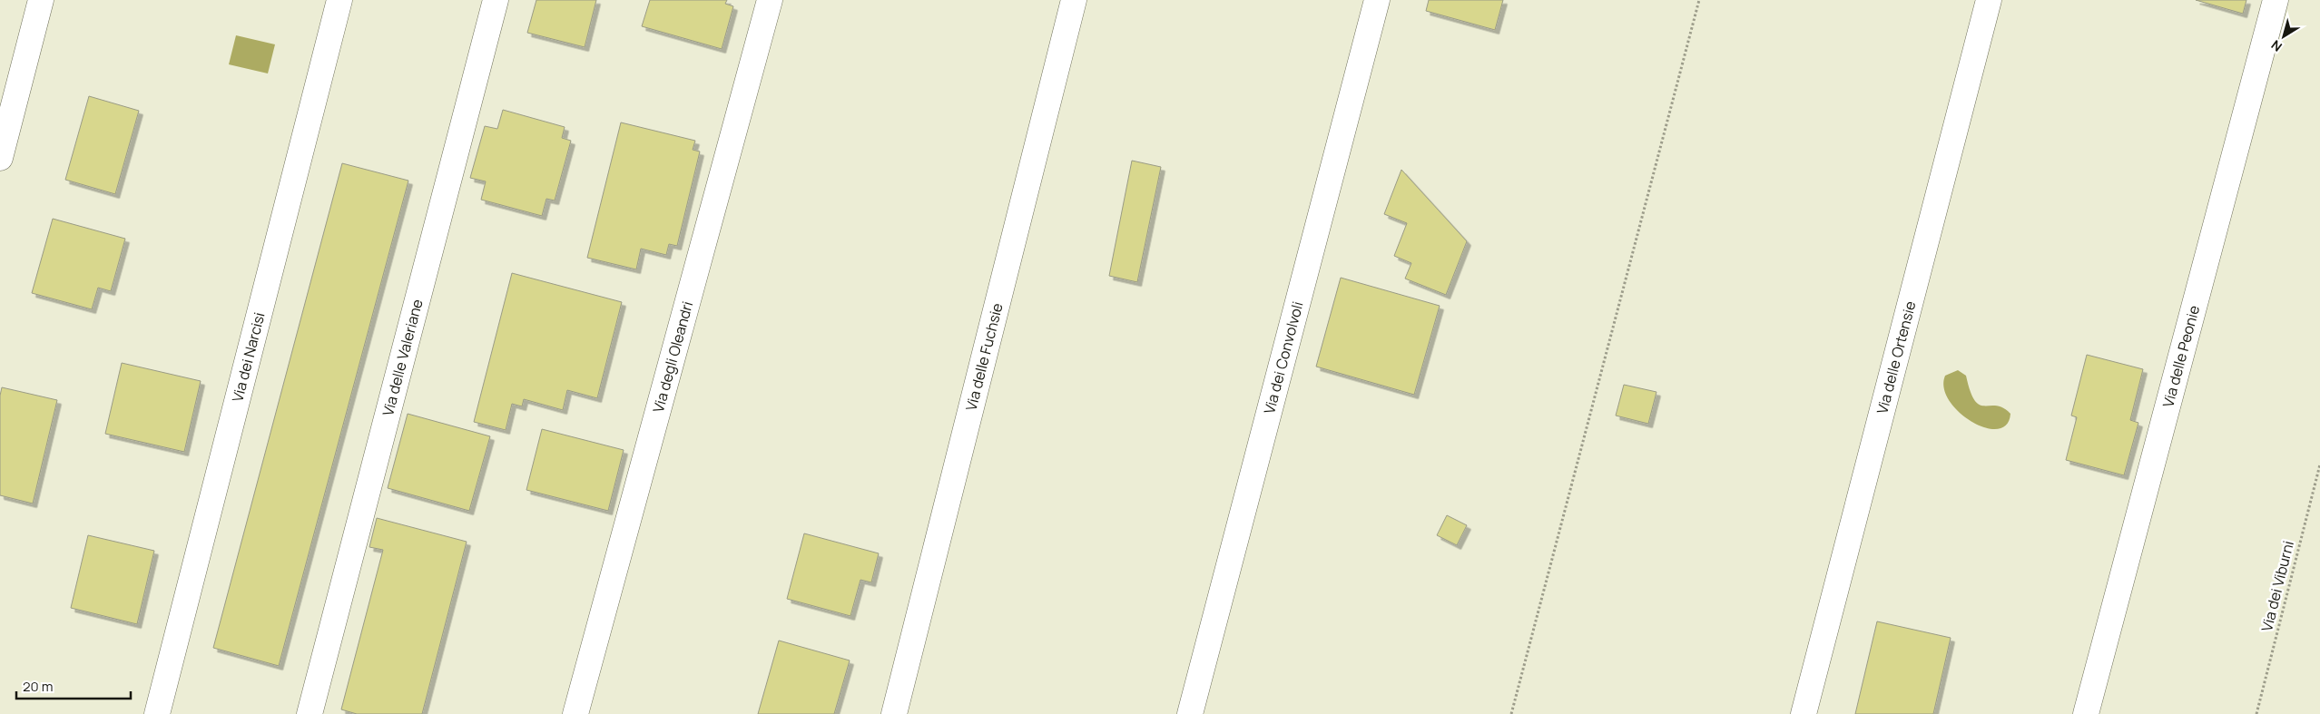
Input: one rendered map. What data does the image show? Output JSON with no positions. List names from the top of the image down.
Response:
{
  "streets": {
    "street": [
      "Via dei Narcisi",
      "Via delle Fuchsie",
      "Via dei Convolvoli",
      "Via delle Ortensie",
      "Via delle Valeriane",
      "Via degli Oleandri",
      "Via delle Peonie"
    ],
    "path": ["Via dei Viburni"]
  },
  "scale_bar": "20 m",
  "north": "bottom left"
}
